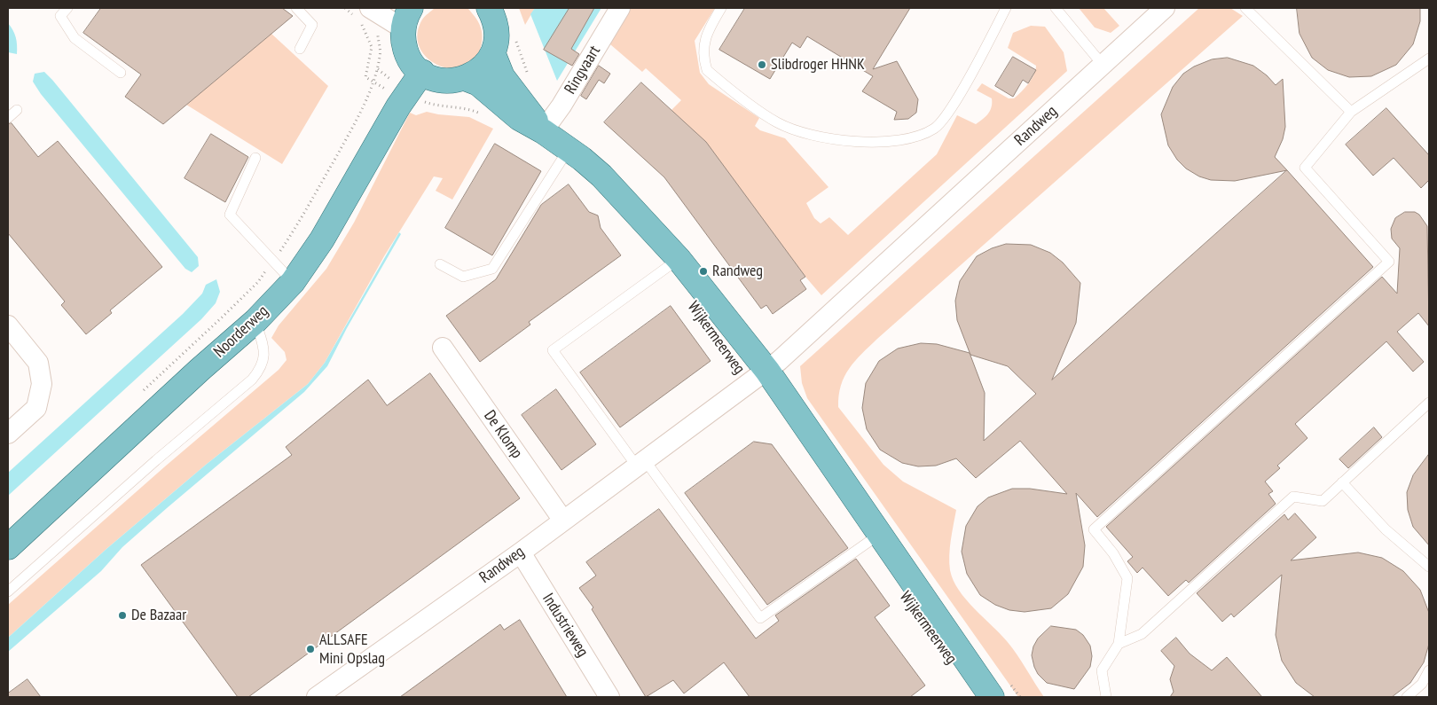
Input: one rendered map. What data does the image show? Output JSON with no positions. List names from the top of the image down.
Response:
{
  "streets": {
    "main road": ["Noorderweg", "Wijkermeerweg"],
    "street": [
      "Ringvaart",
      "Randweg",
      "De Klomp",
      "Industrieweg"
    ]
  },
  "crossings": [
    ["Ringvaart", "Wijkermeerweg"],
    ["Randweg", "Wijkermeerweg"],
    ["Randweg", "De Klomp"],
    ["Randweg", "Industrieweg"]
  ],
  "places": [
    "Slibdroger HHNK",
    "Randweg",
    "De Bazaar",
    "ALLSAFE Mini Opslag"
  ]
}
